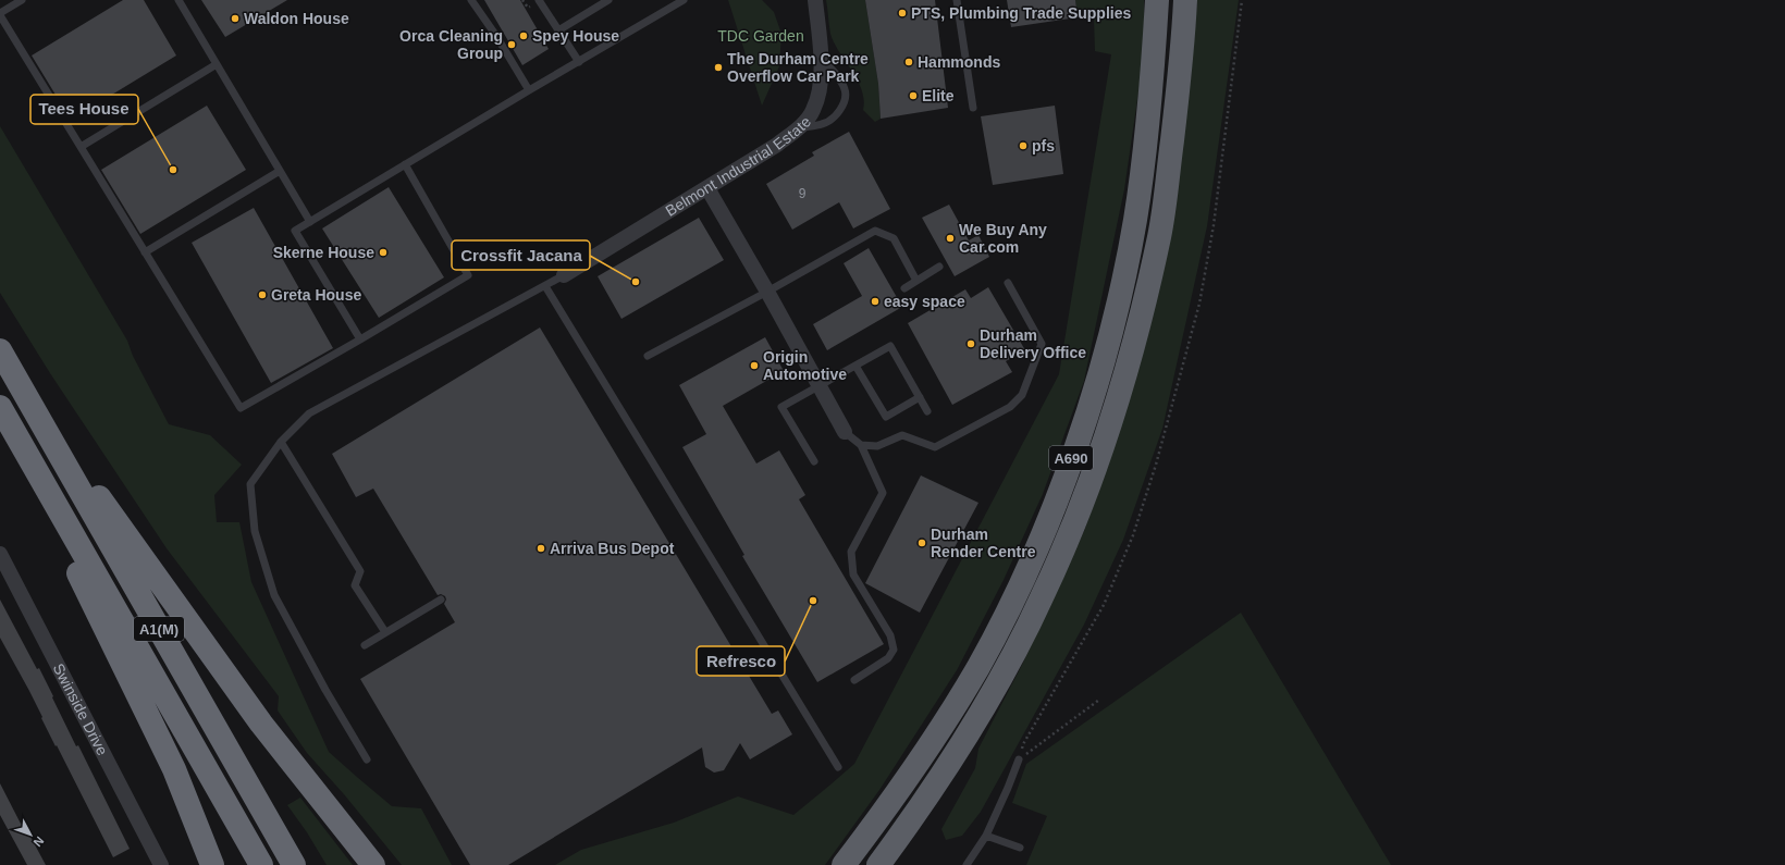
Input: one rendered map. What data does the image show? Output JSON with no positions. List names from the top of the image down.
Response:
{
  "streets": {
    "highway": ["A690", "A1(M)"],
    "street": ["Belmont Industrial Estate", "Swinside Drive"]
  },
  "parks": ["TDC Garden"],
  "places": [
    "PTS, Plumbing Trade Supplies",
    "Waldon House",
    "Spey House",
    "Orca Cleaning Group",
    "Hammonds",
    "The Durham Centre Overflow Car Park",
    "Elite",
    "pfs",
    "Tees House",
    "We Buy Any Car.com",
    "Skerne House",
    "Crossfit Jacana",
    "Greta House",
    "easy space",
    "Durham Delivery Office",
    "Origin Automotive",
    "Durham Render Centre",
    "Arriva Bus Depot",
    "Refresco"
  ],
  "house_numbers": ["9"],
  "north": "bottom right"
}
